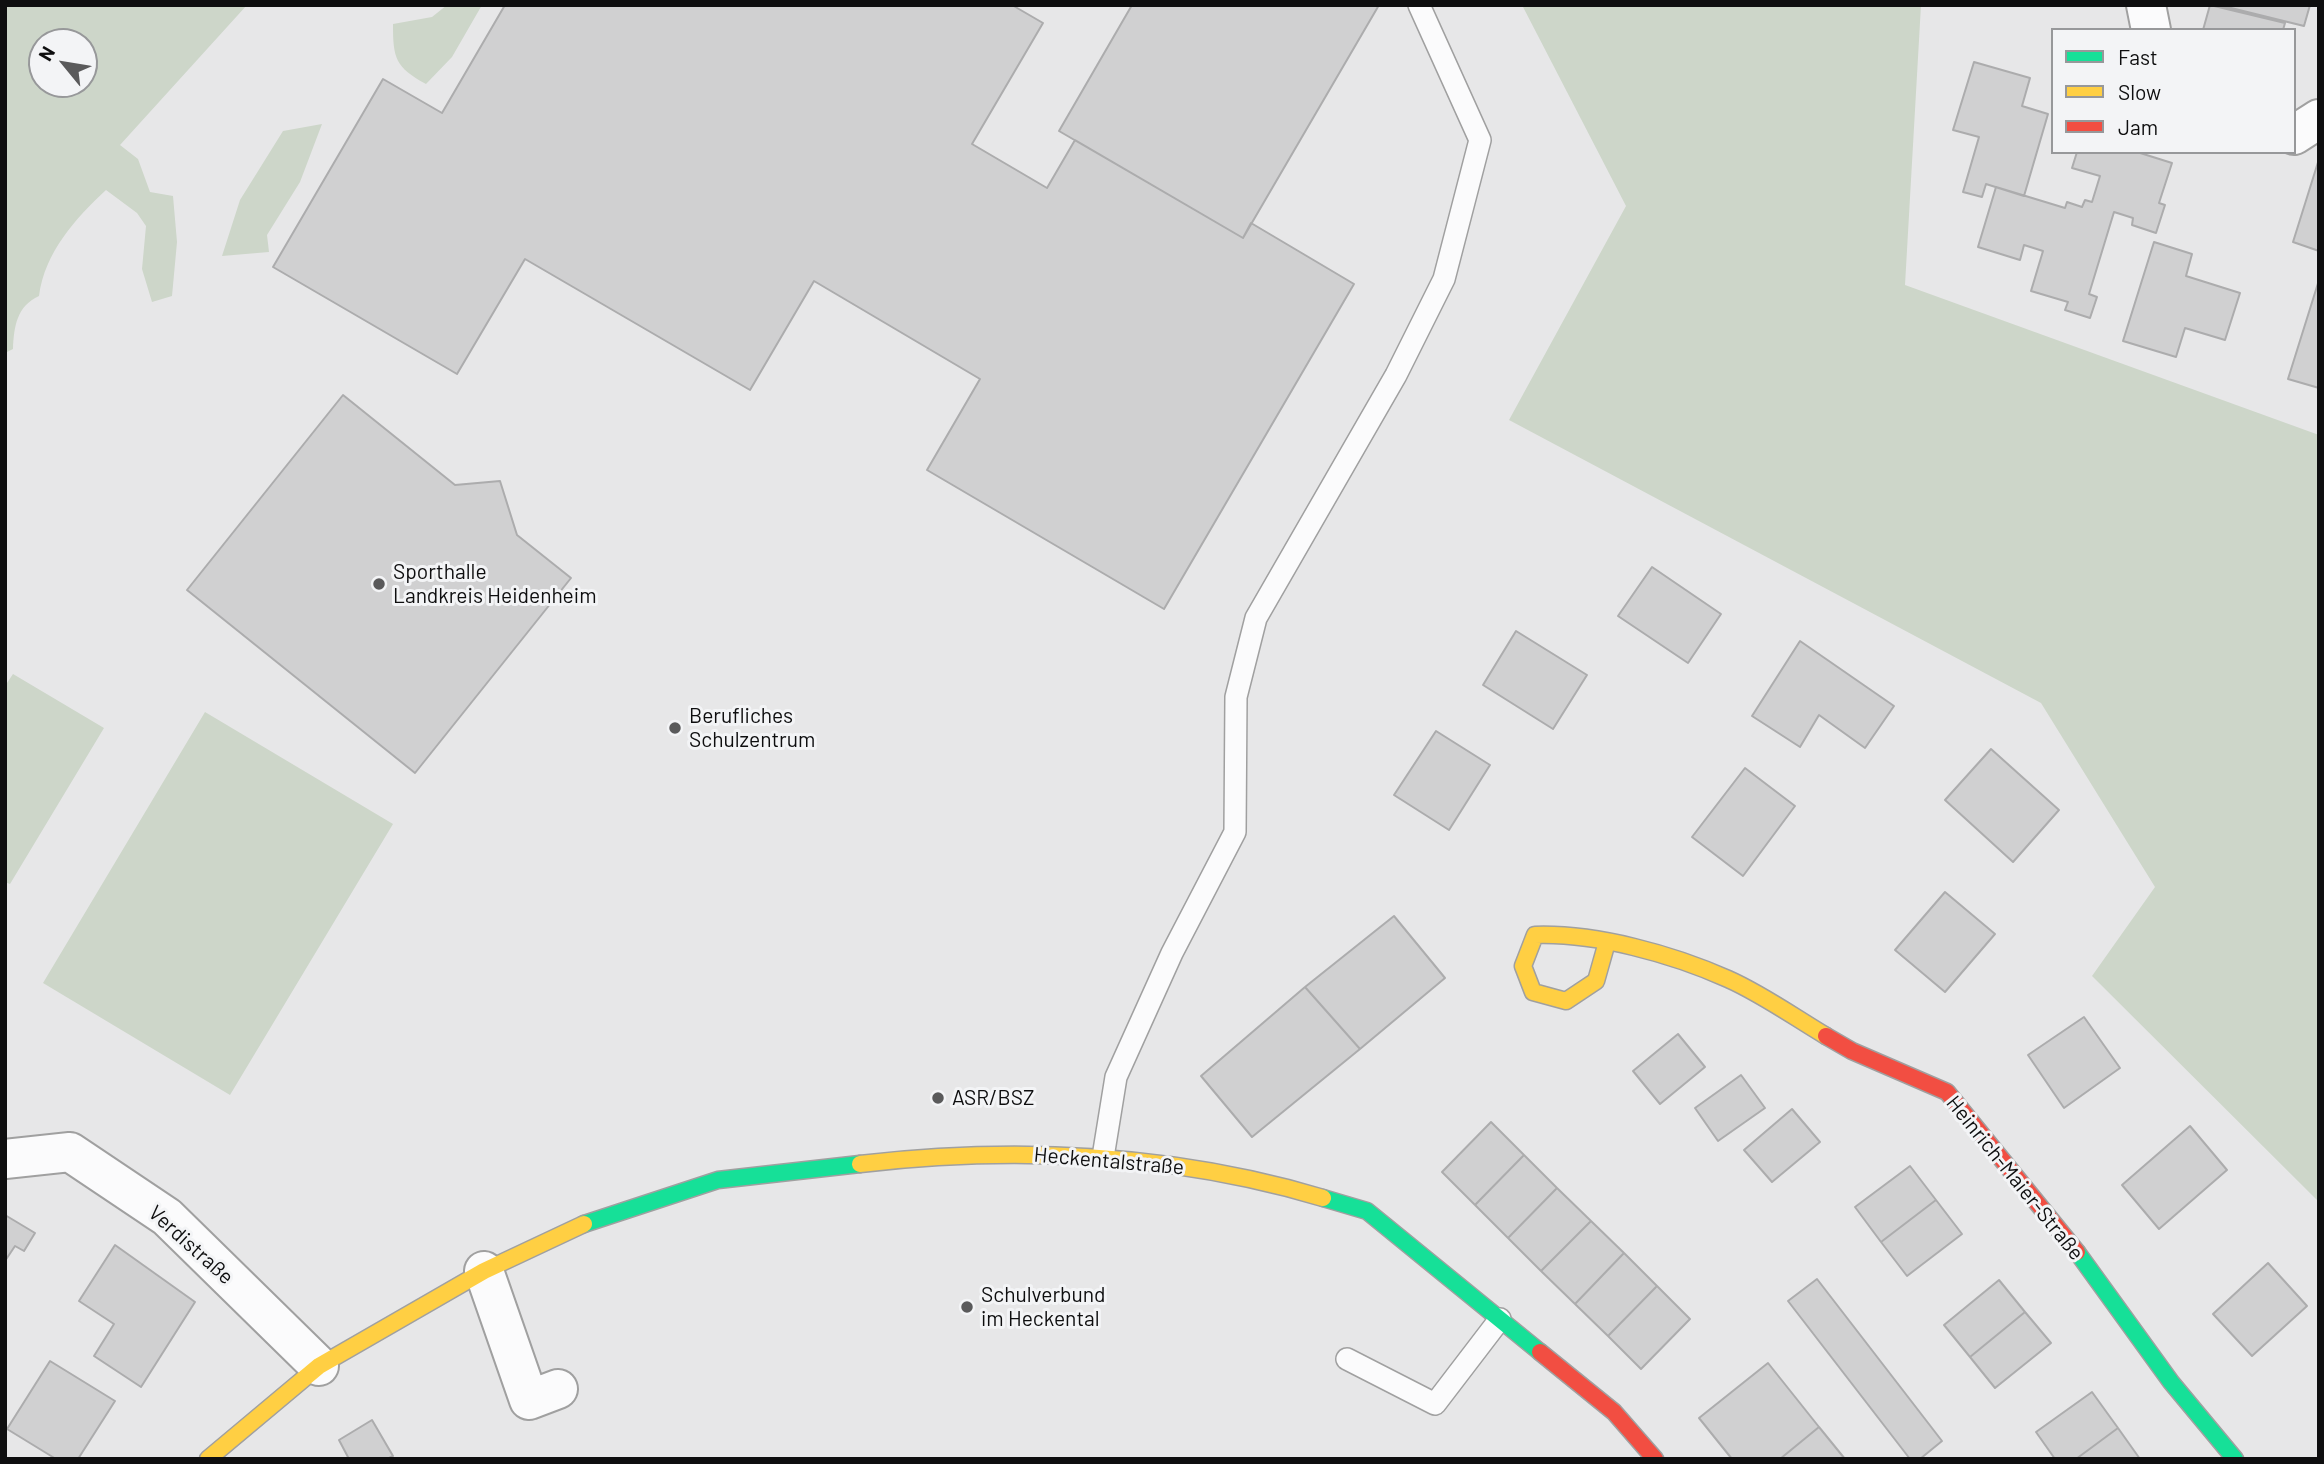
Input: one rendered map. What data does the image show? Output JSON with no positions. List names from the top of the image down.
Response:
{
  "streets": {
    "street": ["Heckentalstraße", "Heinrich-Maier-Straße", "Verdistraße"]
  },
  "places": [
    "Sporthalle Landkreis Heidenheim",
    "Berufliches Schulzentrum",
    "ASR/BSZ",
    "Schulverbund im Heckental"
  ],
  "legend": ["Fast", "Slow", "Jam"],
  "north": "top left"
}
